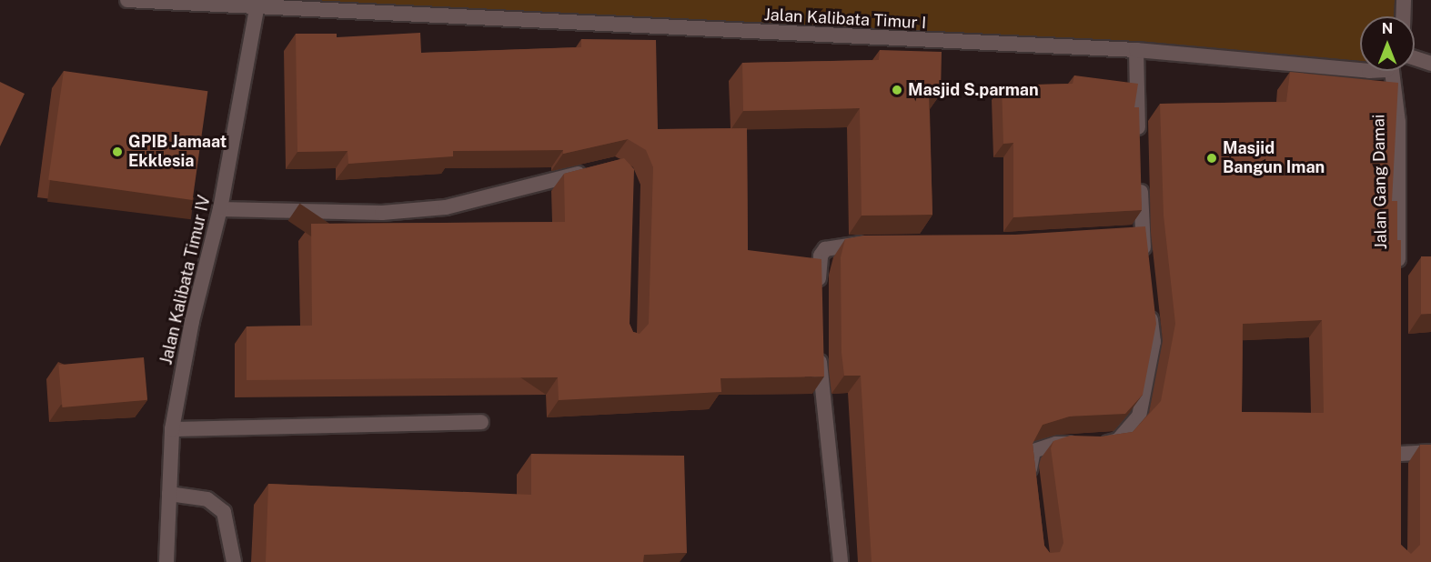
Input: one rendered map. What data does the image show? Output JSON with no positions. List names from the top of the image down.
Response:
{
  "streets": {
    "street": ["Jalan Kalibata Timur I", "Jalan Gang Damai", "Jalan Kalibata Timur IV"]
  },
  "crossings": [
    ["Jalan Kalibata Timur I", "Jalan Kalibata Timur IV"]
  ],
  "places": ["Masjid S.parman", "GPIB Jamaat Ekklesia", "Masjid Bangun Iman"],
  "north": "top"
}
